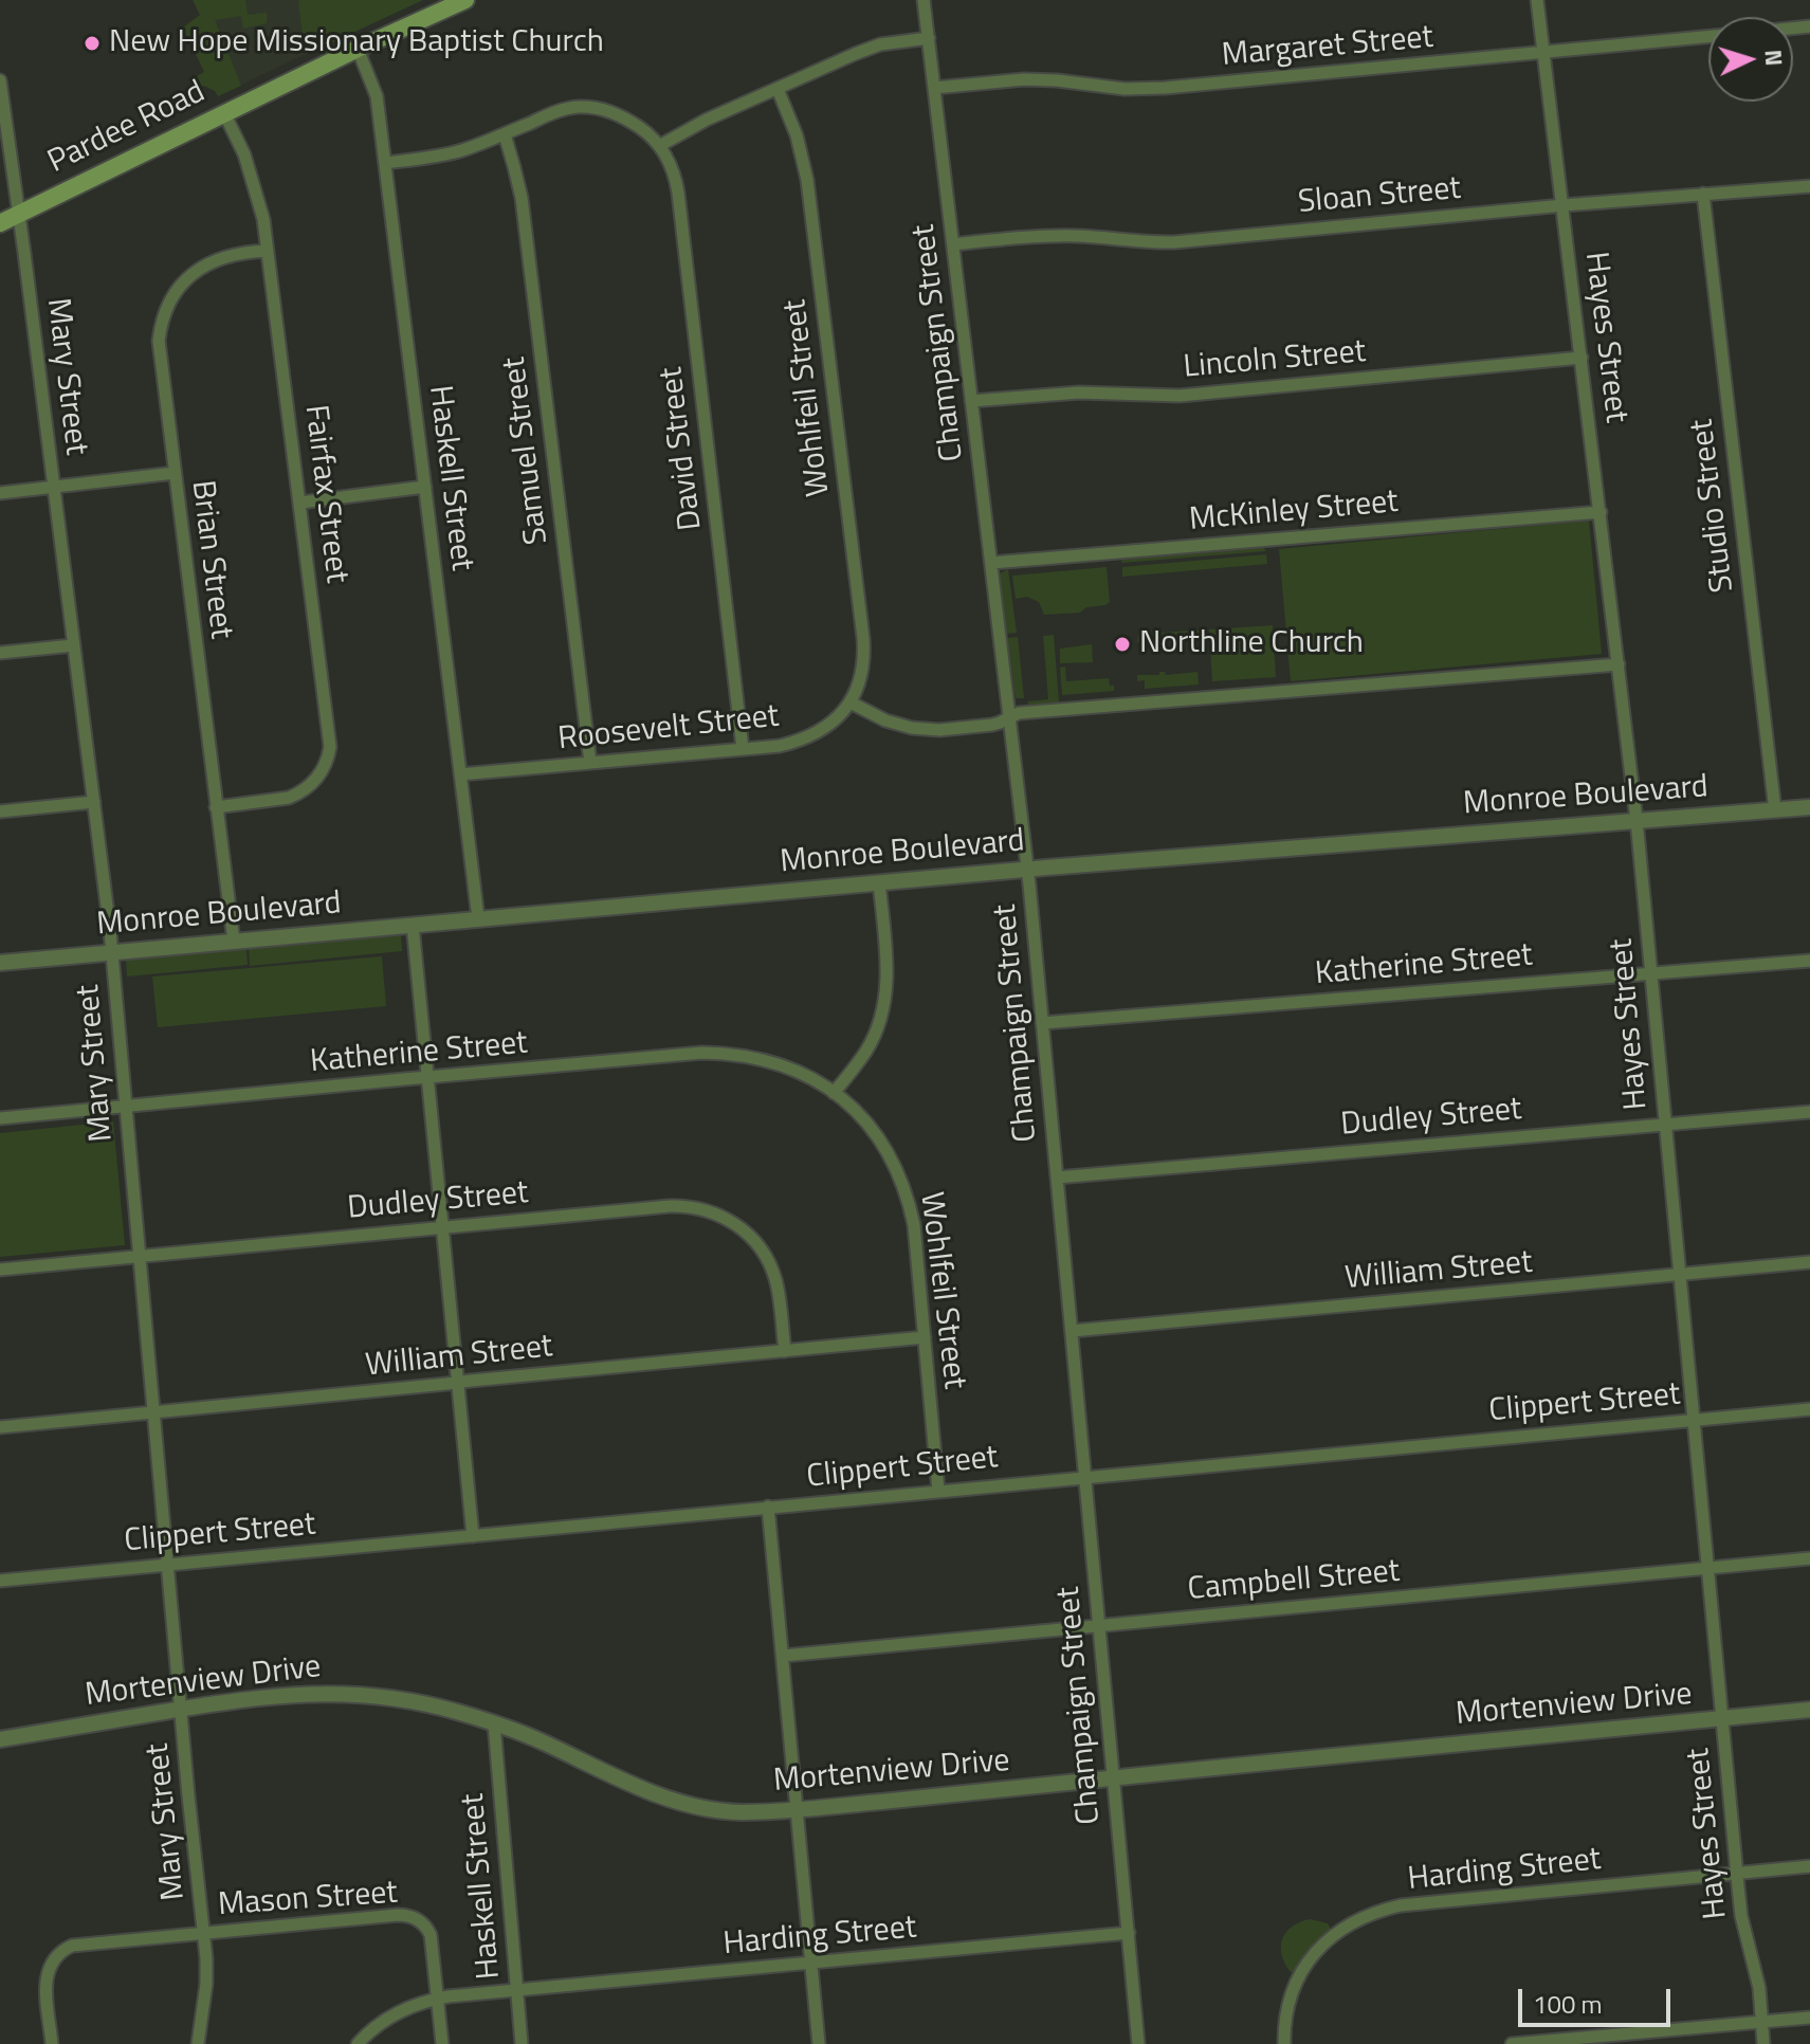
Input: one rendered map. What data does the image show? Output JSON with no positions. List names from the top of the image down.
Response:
{
  "streets": {
    "main road": ["Pardee Road"],
    "street": [
      "Margaret Street",
      "Sloan Street",
      "Hayes Street",
      "Champaign Street",
      "Lincoln Street",
      "Mary Street",
      "Wohlfeil Street",
      "David Street",
      "Samuel Street",
      "Haskell Street",
      "Fairfax Street",
      "Studio Street",
      "McKinley Street",
      "Brian Street",
      "Roosevelt Street",
      "Monroe Boulevard",
      "Katherine Street",
      "Dudley Street",
      "William Street",
      "Clippert Street",
      "Campbell Street",
      "Mortenview Drive",
      "Harding Street",
      "Mason Street"
    ]
  },
  "crossings": [
    ["Margaret Street", "Hayes Street"],
    ["Margaret Street", "Champaign Street"],
    ["Pardee Road", "Mary Street"],
    ["Pardee Road", "Haskell Street"],
    ["Pardee Road", "Fairfax Street"],
    ["Sloan Street", "Hayes Street"],
    ["Sloan Street", "Champaign Street"],
    ["Sloan Street", "Studio Street"],
    ["Hayes Street", "Lincoln Street"],
    ["Hayes Street", "McKinley Street"],
    ["Hayes Street", "Monroe Boulevard"],
    ["Hayes Street", "Katherine Street"],
    ["Hayes Street", "Dudley Street"],
    ["Hayes Street", "William Street"],
    ["Hayes Street", "Clippert Street"],
    ["Hayes Street", "Campbell Street"],
    ["Hayes Street", "Mortenview Drive"],
    ["Hayes Street", "Harding Street"],
    ["Champaign Street", "Lincoln Street"],
    ["Champaign Street", "McKinley Street"],
    ["Champaign Street", "Monroe Boulevard"],
    ["Champaign Street", "Katherine Street"],
    ["Champaign Street", "Dudley Street"],
    ["Champaign Street", "William Street"],
    ["Champaign Street", "Clippert Street"],
    ["Champaign Street", "Campbell Street"],
    ["Champaign Street", "Mortenview Drive"],
    ["Champaign Street", "Harding Street"],
    ["Mary Street", "Monroe Boulevard"],
    ["Mary Street", "Katherine Street"],
    ["Mary Street", "Dudley Street"],
    ["Mary Street", "William Street"],
    ["Mary Street", "Clippert Street"],
    ["Mary Street", "Mortenview Drive"],
    ["Mary Street", "Mason Street"],
    ["Wohlfeil Street", "Roosevelt Street"],
    ["Wohlfeil Street", "Katherine Street"],
    ["Wohlfeil Street", "William Street"],
    ["Wohlfeil Street", "Clippert Street"],
    ["David Street", "Roosevelt Street"],
    ["Samuel Street", "Roosevelt Street"],
    ["Haskell Street", "Roosevelt Street"],
    ["Haskell Street", "Monroe Boulevard"],
    ["Haskell Street", "Mortenview Drive"],
    ["Haskell Street", "Harding Street"],
    ["Fairfax Street", "Brian Street"],
    ["Studio Street", "Monroe Boulevard"],
    ["Brian Street", "Monroe Boulevard"],
    ["Dudley Street", "William Street"],
    ["Harding Street", "Mason Street"]
  ],
  "places": ["New Hope Missionary Baptist Church", "Northline Church"],
  "scale_bar": "100 m",
  "north": "right"
}
